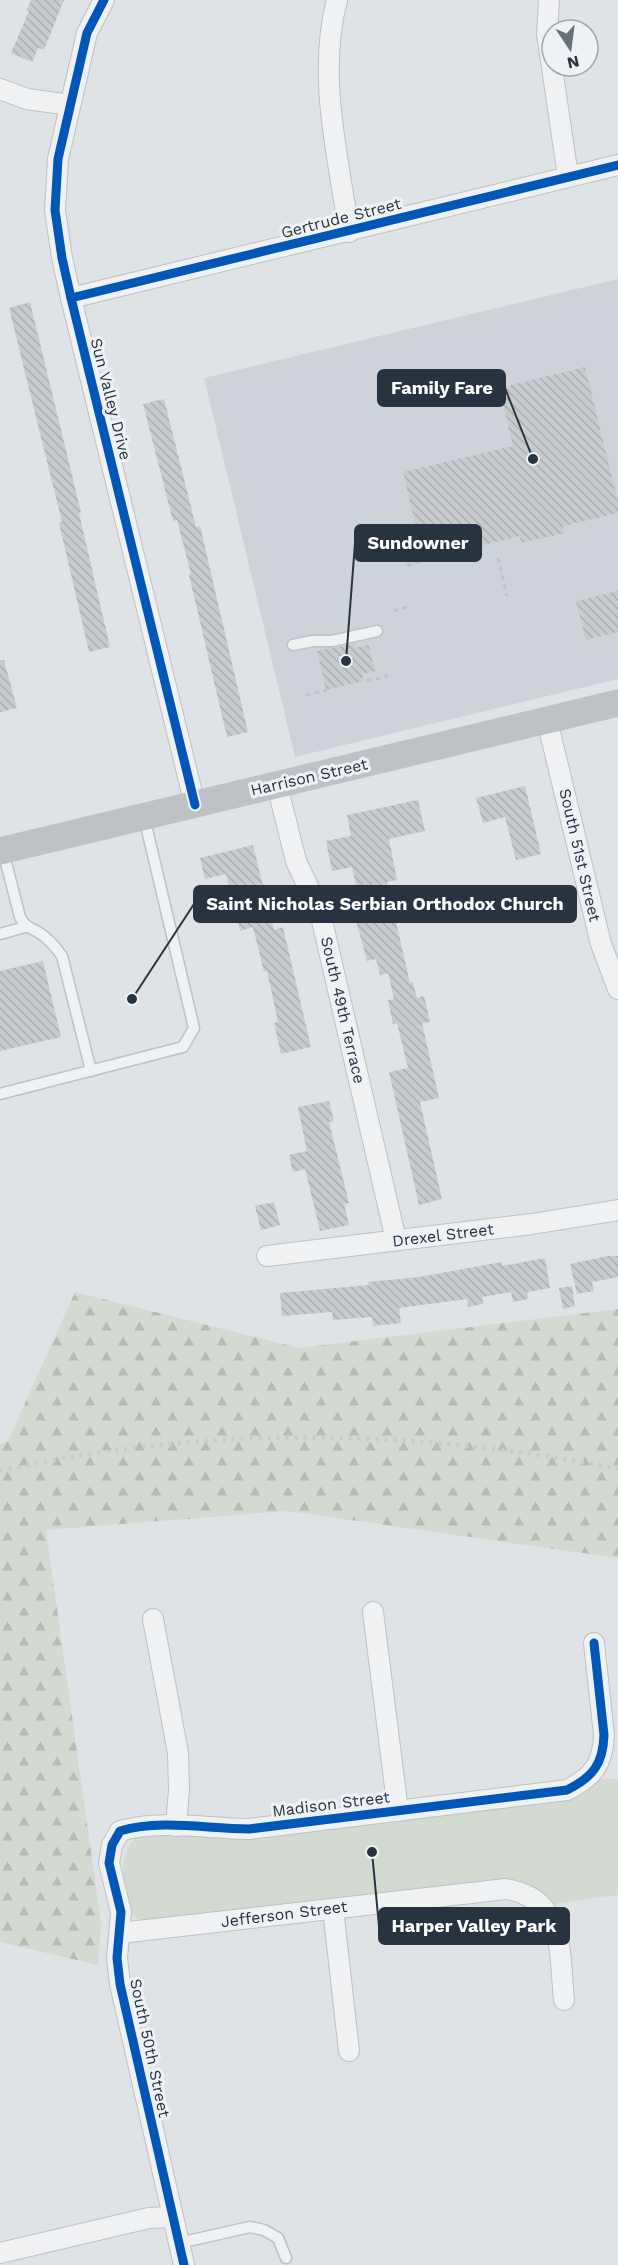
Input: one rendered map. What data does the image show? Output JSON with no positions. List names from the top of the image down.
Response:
{
  "streets": {
    "main road": ["Harrison Street"],
    "street": [
      "Gertrude Street",
      "Sun Valley Drive",
      "South 51st Street",
      "South 49th Terrace",
      "Drexel Street",
      "Madison Street",
      "Jefferson Street",
      "South 50th Street"
    ]
  },
  "crossings": [
    ["Gertrude Street", "Sun Valley Drive"],
    ["Sun Valley Drive", "Harrison Street"],
    ["Harrison Street", "South 51st Street"],
    ["Harrison Street", "South 49th Terrace"],
    ["South 49th Terrace", "Drexel Street"],
    ["Madison Street", "South 50th Street"],
    ["Jefferson Street", "South 50th Street"]
  ],
  "places": [
    "Family Fare",
    "Sundowner",
    "Saint Nicholas Serbian Orthodox Church",
    "Harper Valley Park"
  ],
  "north": "bottom"
}
